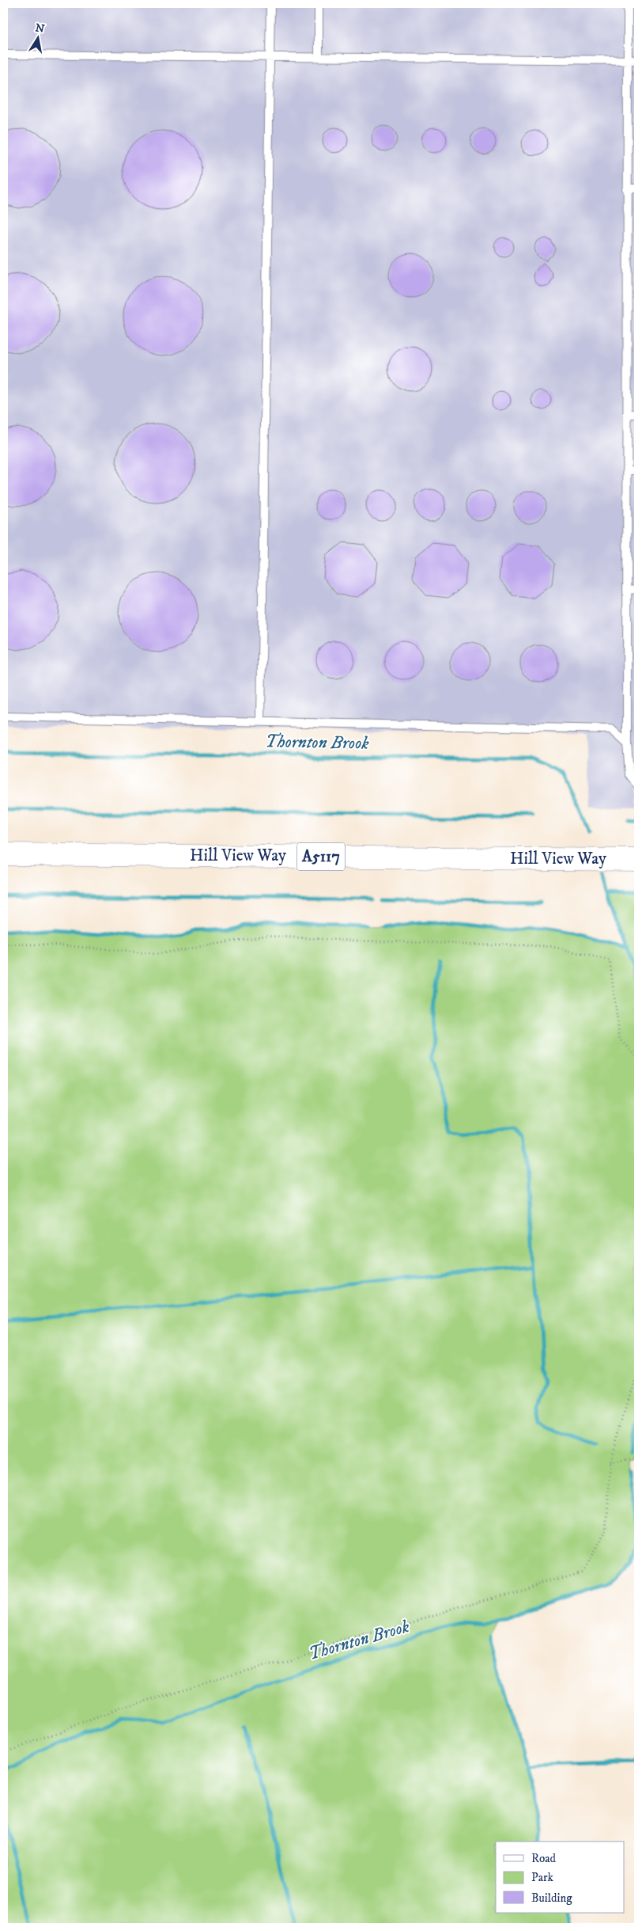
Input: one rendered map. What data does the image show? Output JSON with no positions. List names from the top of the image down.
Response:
{
  "streets": {
    "main road": ["Hill View Way", "A5117"]
  },
  "water": ["Thornton Brook"],
  "legend": ["Road", "Park", "Building"],
  "north": "top"
}
